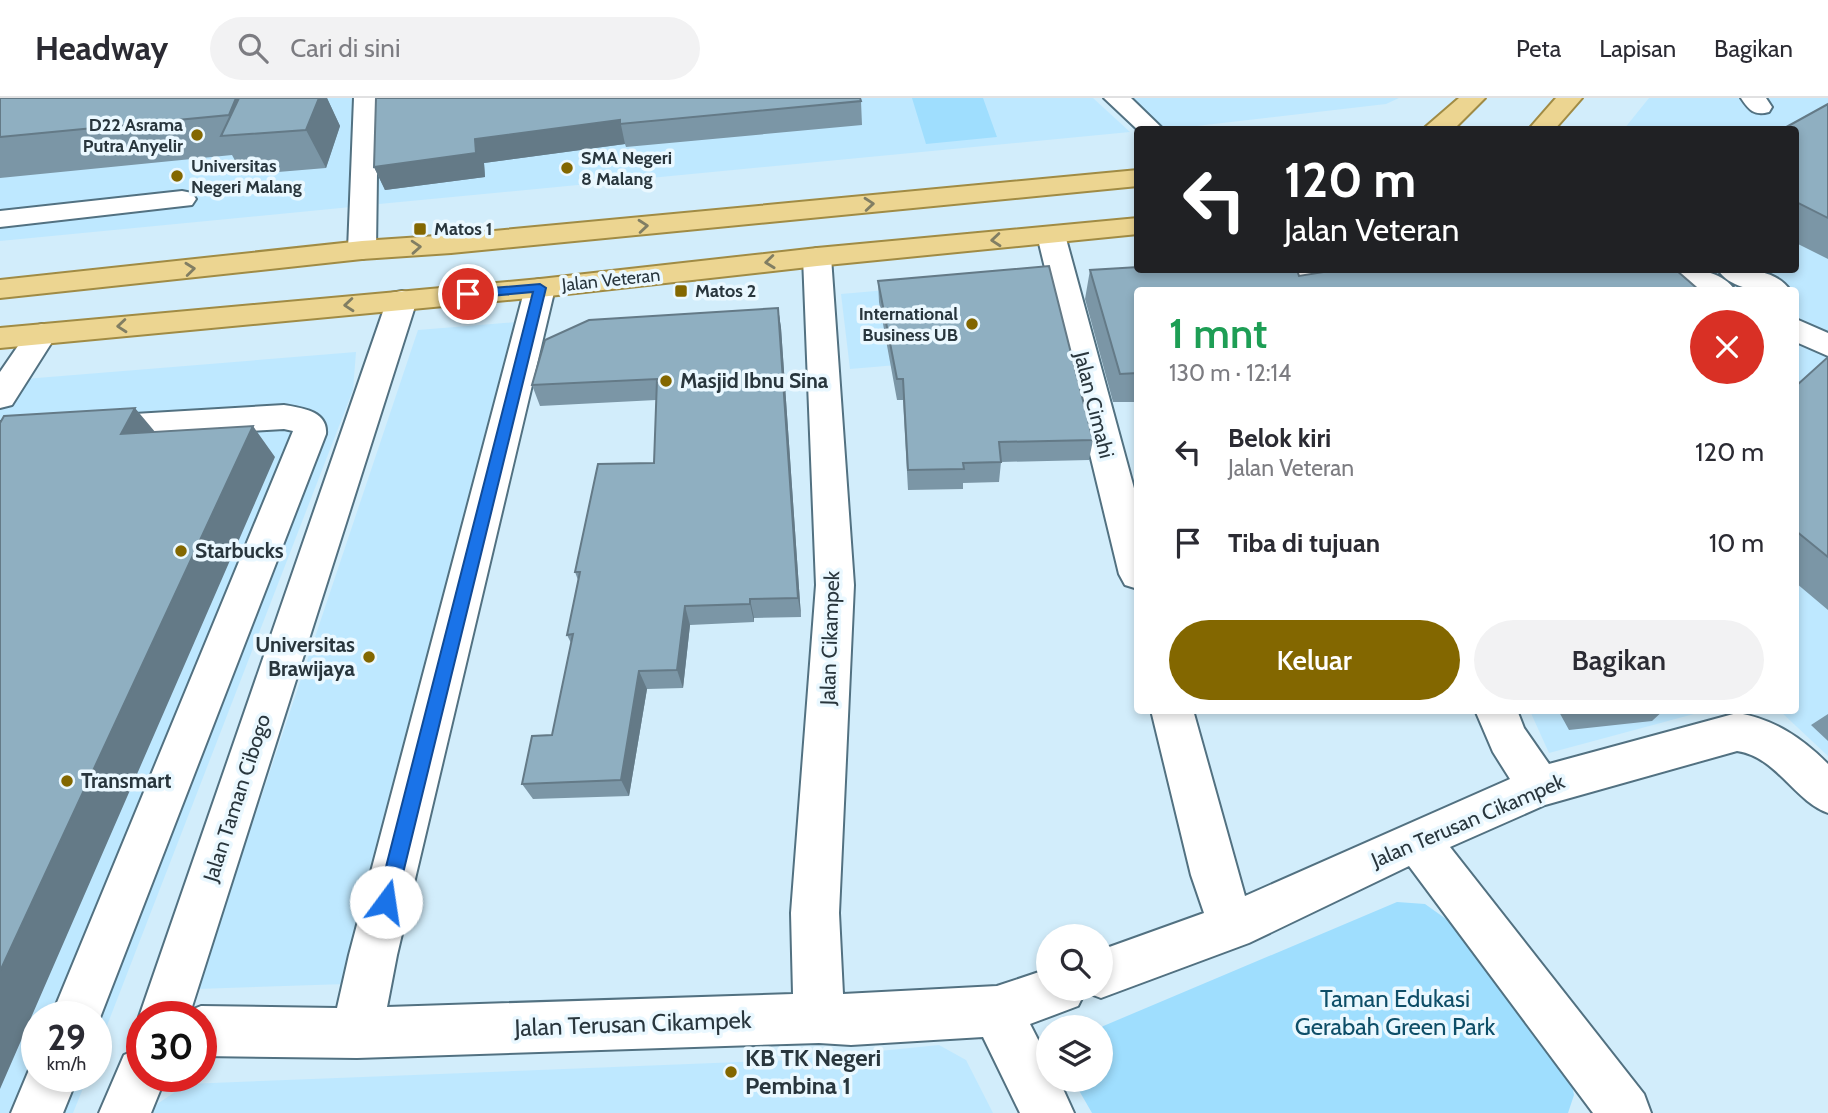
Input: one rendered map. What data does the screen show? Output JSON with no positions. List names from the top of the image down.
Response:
{
  "streets": {
    "main road": ["Jalan Veteran"],
    "street": [
      "Jalan Cimahi",
      "Jalan Cikampek",
      "Jalan Taman Cibogo",
      "Jalan Terusan Cikampek"
    ]
  },
  "crossings": [
    ["Jalan Veteran", "Jalan Cimahi"],
    ["Jalan Veteran", "Jalan Cikampek"],
    ["Jalan Veteran", "Jalan Taman Cibogo"],
    ["Jalan Cikampek", "Jalan Terusan Cikampek"]
  ],
  "parks": ["Taman Edukasi Gerabah Green Park"],
  "places": {
    "other": [
      "D22 Asrama Putra Anyelir",
      "SMA Negeri 8 Malang",
      "Universitas Negeri Malang",
      "International Business UB",
      "Masjid Ibnu Sina",
      "Starbucks",
      "Universitas Brawijaya",
      "Transmart",
      "KB TK Negeri Pembina 1"
    ],
    "transit": ["Matos 1", "Matos 2"]
  },
  "page": {
    "header": "Headway",
    "search": "Cari di sini",
    "nav": ["Peta", "Lapisan", "Bagikan"],
    "turn": ["120 m", "Jalan Veteran"],
    "heading": ["1 mnt", "130 m · 12:14"],
    "list": [
      {
        "name": "Belok kiri",
        "note": "Jalan Veteran",
        "value": "120 m"
      },
      {
        "name": "Tiba di tujuan",
        "value": "10 m"
      }
    ],
    "buttons": ["Keluar", "Bagikan"],
    "speed": "29 km/h",
    "limit": "30"
  }
}
